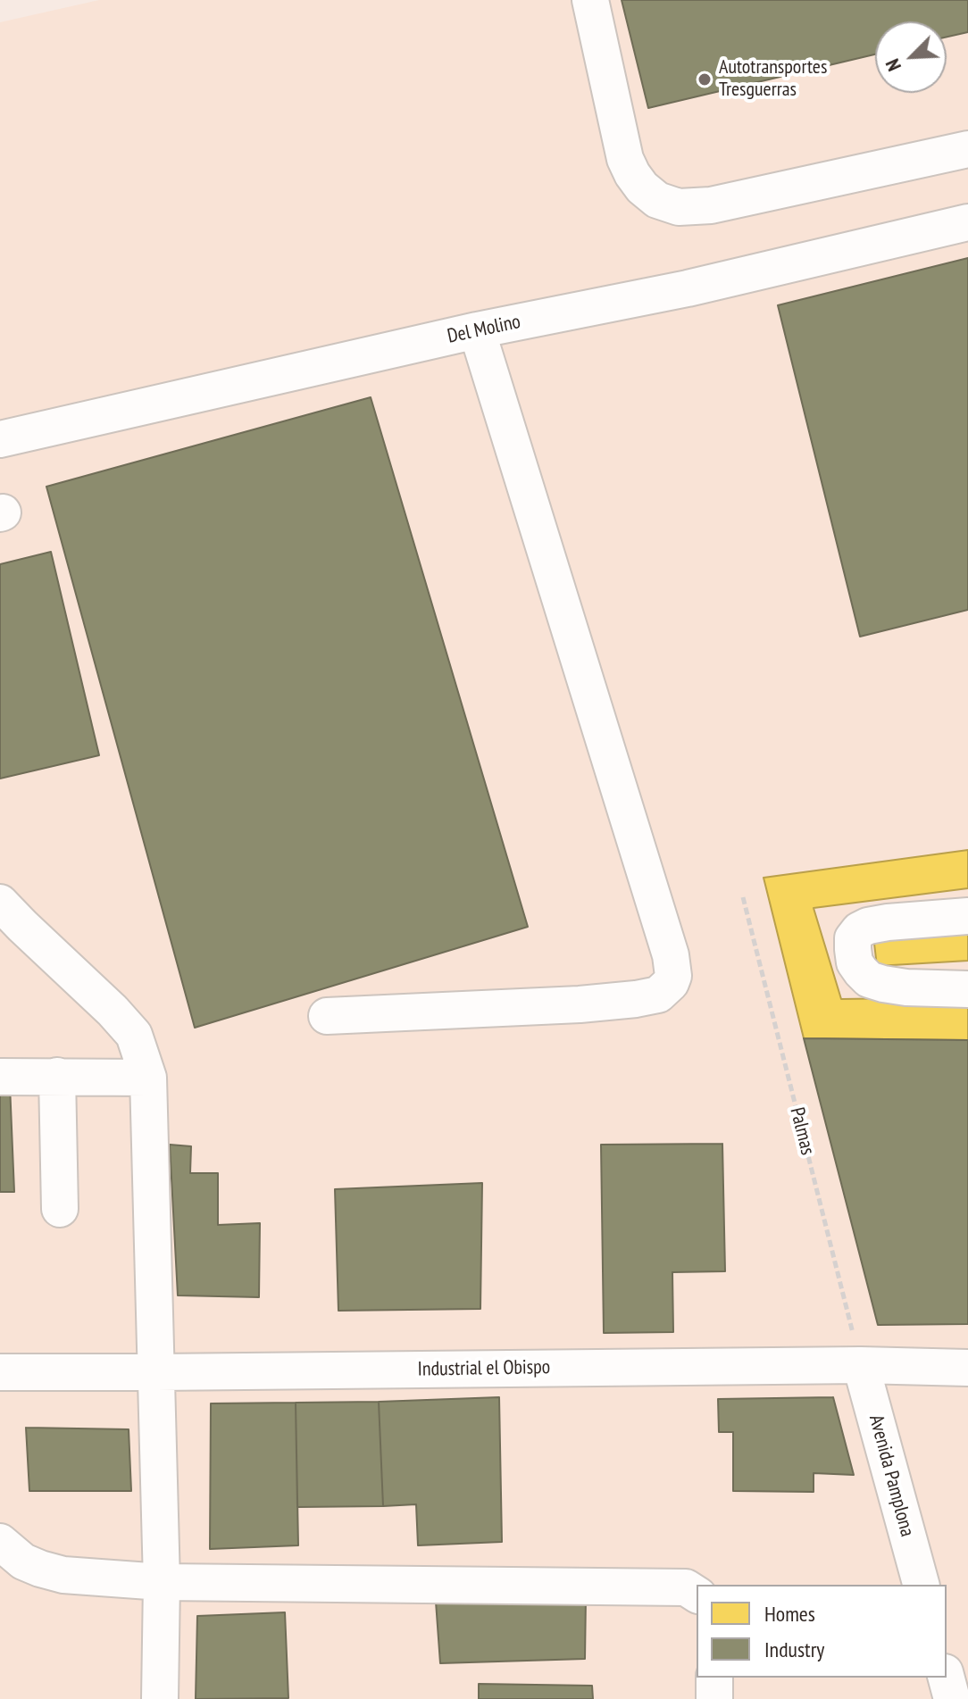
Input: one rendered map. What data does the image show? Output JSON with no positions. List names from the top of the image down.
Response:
{
  "streets": {
    "street": ["Del Molino", "Industrial el Obispo", "Avenida Pamplona"],
    "path": ["Palmas"]
  },
  "crossings": [
    ["Palmas", "Industrial el Obispo"],
    ["Palmas", "Avenida Pamplona"],
    ["Industrial el Obispo", "Avenida Pamplona"]
  ],
  "places": ["Autotransportes Tresguerras"],
  "legend": ["Homes", "Industry"],
  "north": "bottom left"
}
